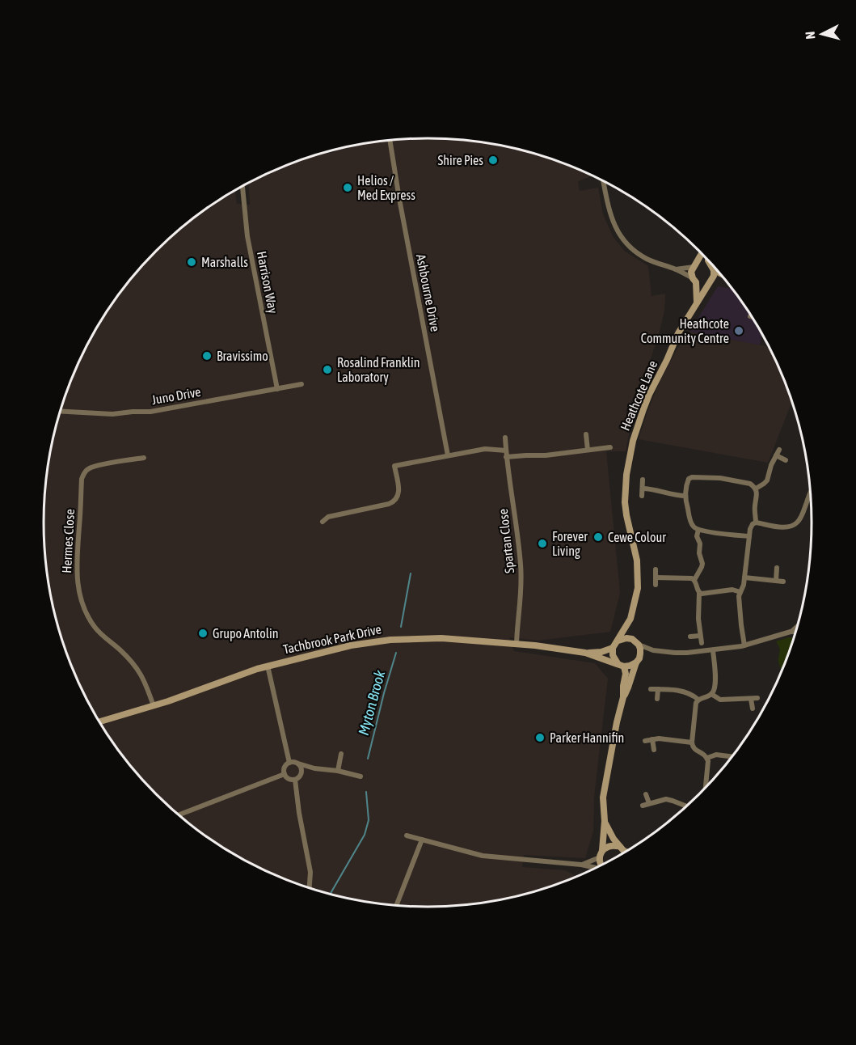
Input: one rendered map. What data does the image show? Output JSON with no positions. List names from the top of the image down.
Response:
{
  "streets": {
    "street": [
      "Harrison Way",
      "Ashbourne Drive",
      "Juno Drive",
      "Heathcote Lane",
      "Hermes Close",
      "Spartan Close",
      "Tachbrook Park Drive"
    ]
  },
  "crossings": [
    ["Harrison Way", "Juno Drive"],
    ["Heathcote Lane", "Tachbrook Park Drive"],
    ["Hermes Close", "Tachbrook Park Drive"],
    ["Spartan Close", "Tachbrook Park Drive"]
  ],
  "water": ["Myton Brook"],
  "places": [
    "Shire Pies",
    "Helios / Med Express",
    "Marshalls",
    "Heathcote Community Centre",
    "Bravissimo",
    "Rosalind Franklin Laboratory",
    "Cewe Colour",
    "Forever Living",
    "Grupo Antolin",
    "Parker Hannifin"
  ],
  "north": "left"
}
